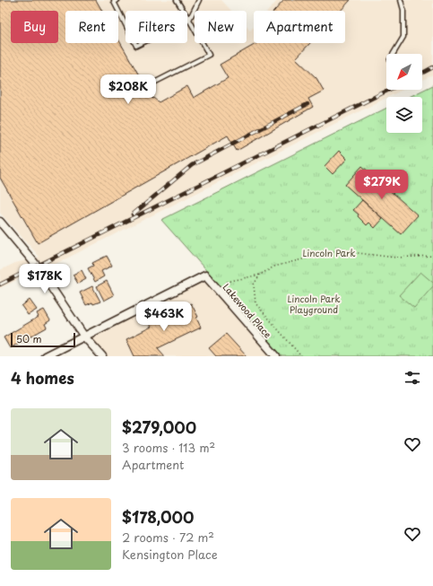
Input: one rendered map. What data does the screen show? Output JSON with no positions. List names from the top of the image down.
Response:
{
  "streets": {
    "street": ["Lakewood Place"]
  },
  "parks": ["Lincoln Park", "Lincoln Park Playground"],
  "scale_bar": "50 m",
  "north": "bottom left",
  "page": {
    "chip": [
      "Buy",
      "Rent",
      "Filters",
      "New",
      "Apartment"
    ],
    "price": [
      "$208K",
      "$279K",
      "$178K",
      "$463K"
    ],
    "scale": "50 m",
    "heading": "4 homes",
    "list": [
      {
        "name": "$279,000",
        "note": "3 rooms · 113 m² · Apartment"
      },
      {
        "name": "$178,000",
        "note": "2 rooms · 72 m² · Kensington Place"
      }
    ]
  }
}
